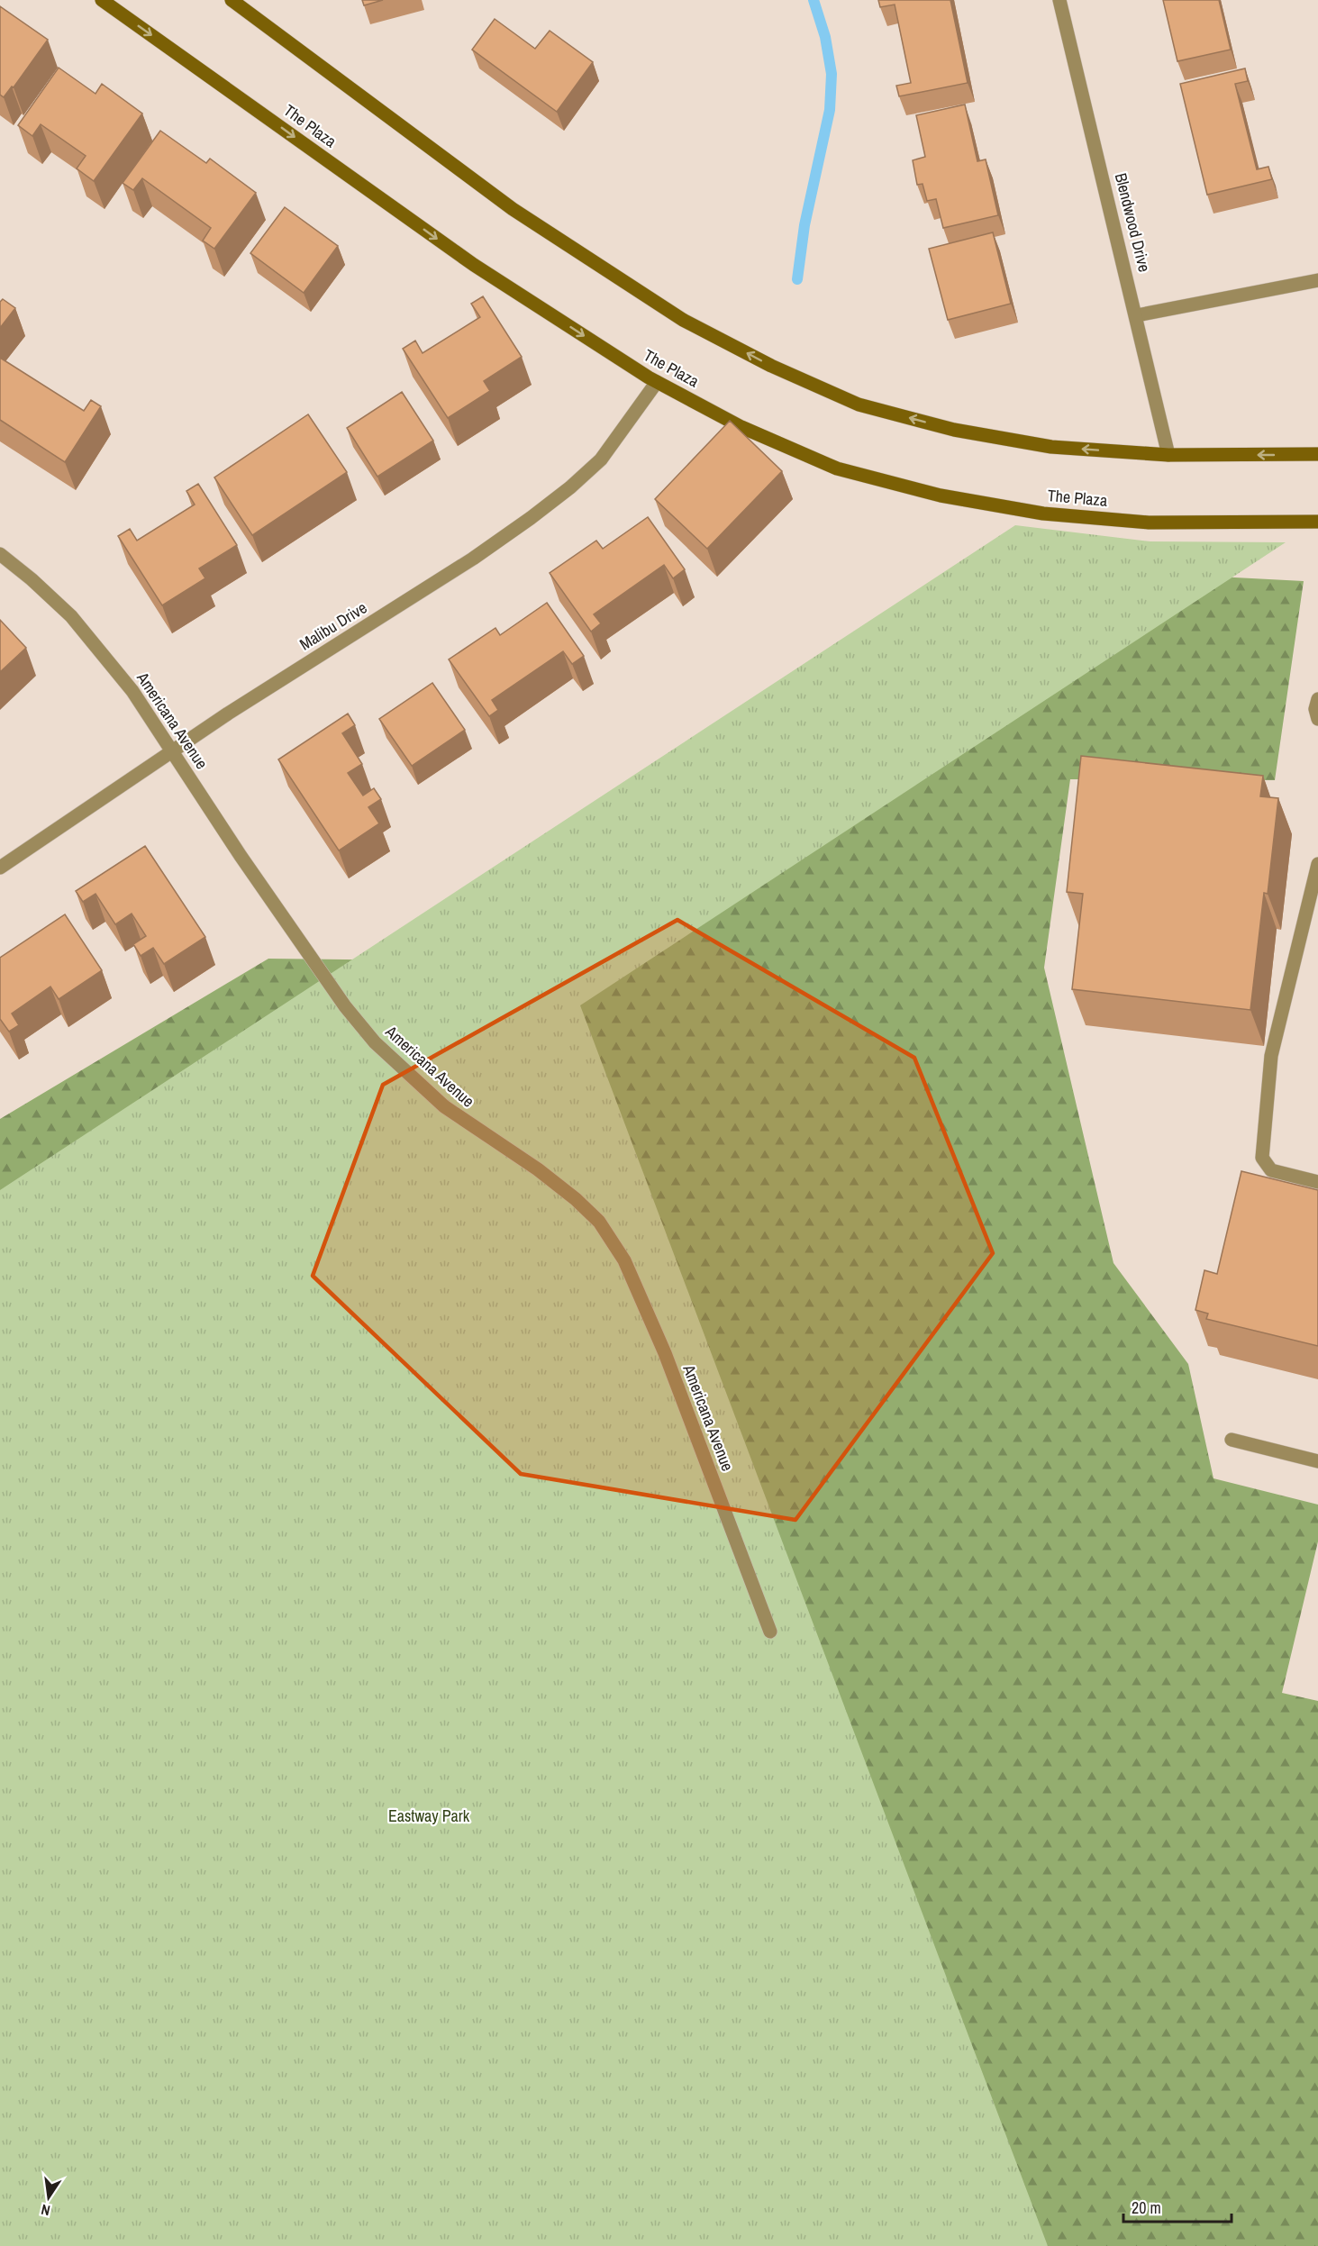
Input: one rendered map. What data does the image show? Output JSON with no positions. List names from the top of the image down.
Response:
{
  "streets": {
    "main road": ["The Plaza"],
    "street": ["Blendwood Drive", "Malibu Drive", "Americana Avenue"]
  },
  "crossings": [
    ["The Plaza", "Malibu Drive"],
    ["Malibu Drive", "Americana Avenue"]
  ],
  "parks": ["Eastway Park"],
  "scale_bar": "20 m",
  "north": "bottom"
}
